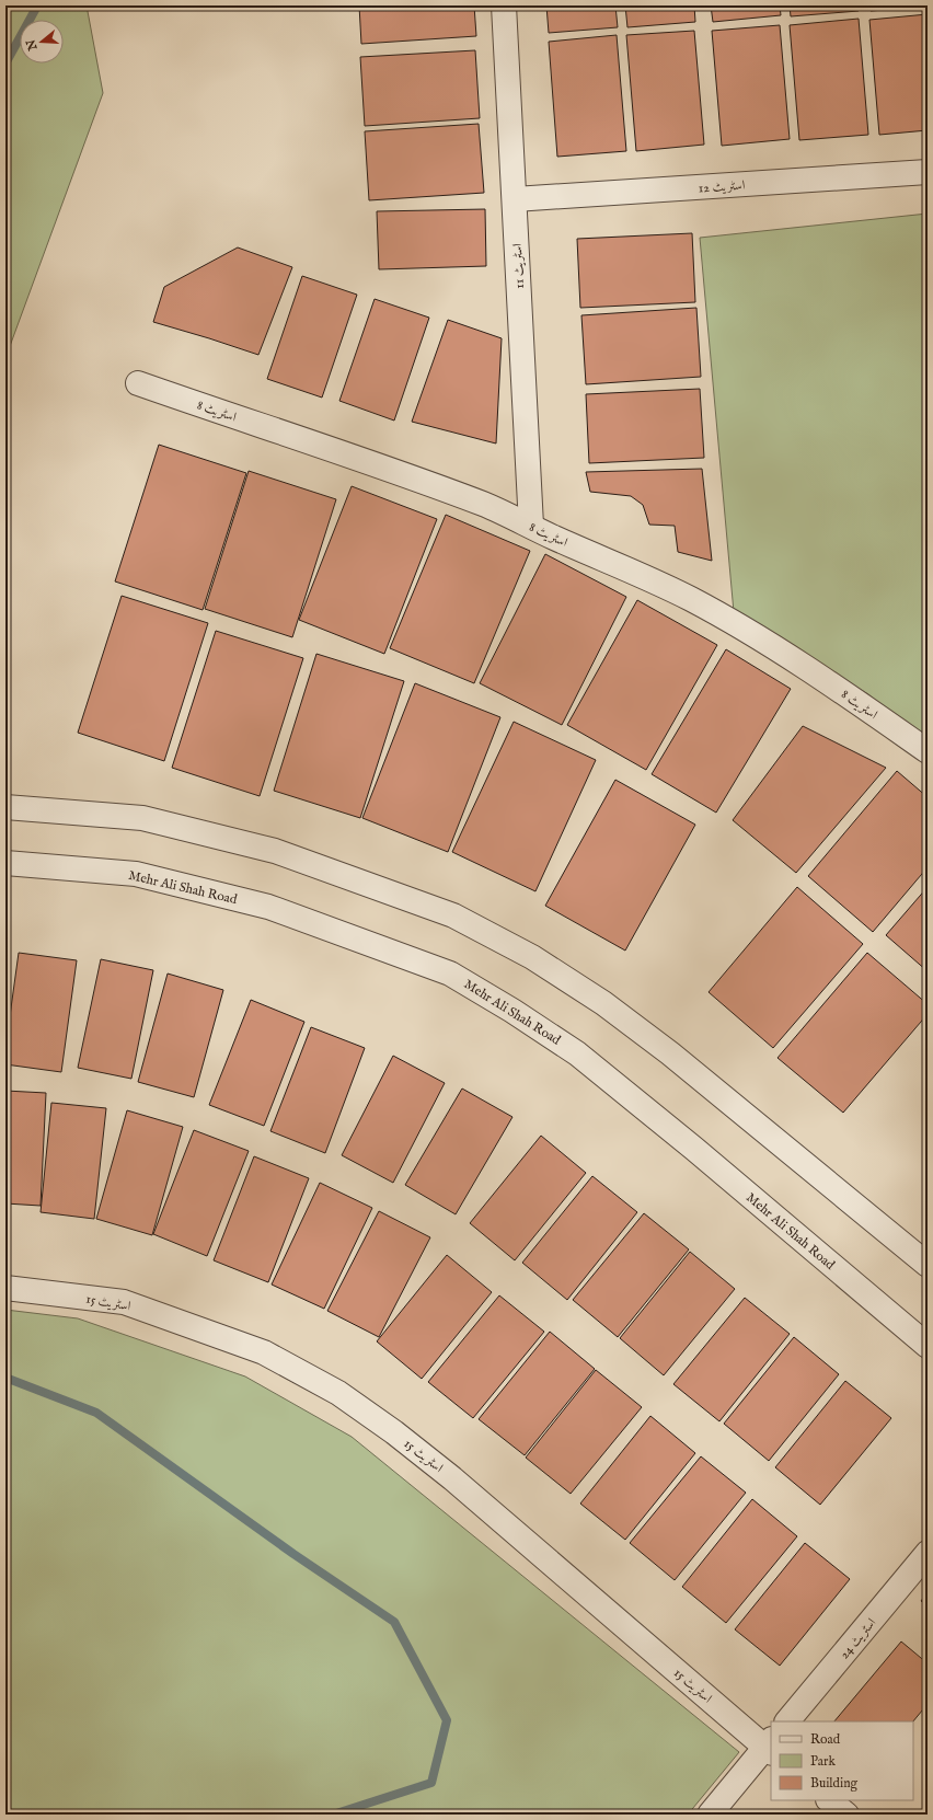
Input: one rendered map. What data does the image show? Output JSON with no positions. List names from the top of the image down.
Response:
{
  "streets": {
    "street": [
      "اسٹریٹ 12",
      "اسٹریٹ 11",
      "اسٹریٹ 8",
      "Mehr Ali Shah Road",
      "اسٹریٹ 15",
      "اسٹریٹ 24"
    ]
  },
  "crossings": [
    ["اسٹریٹ 12", "اسٹریٹ 11"],
    ["اسٹریٹ 11", "اسٹریٹ 8"]
  ],
  "legend": ["Road", "Park", "Building"],
  "north": "left"
}
